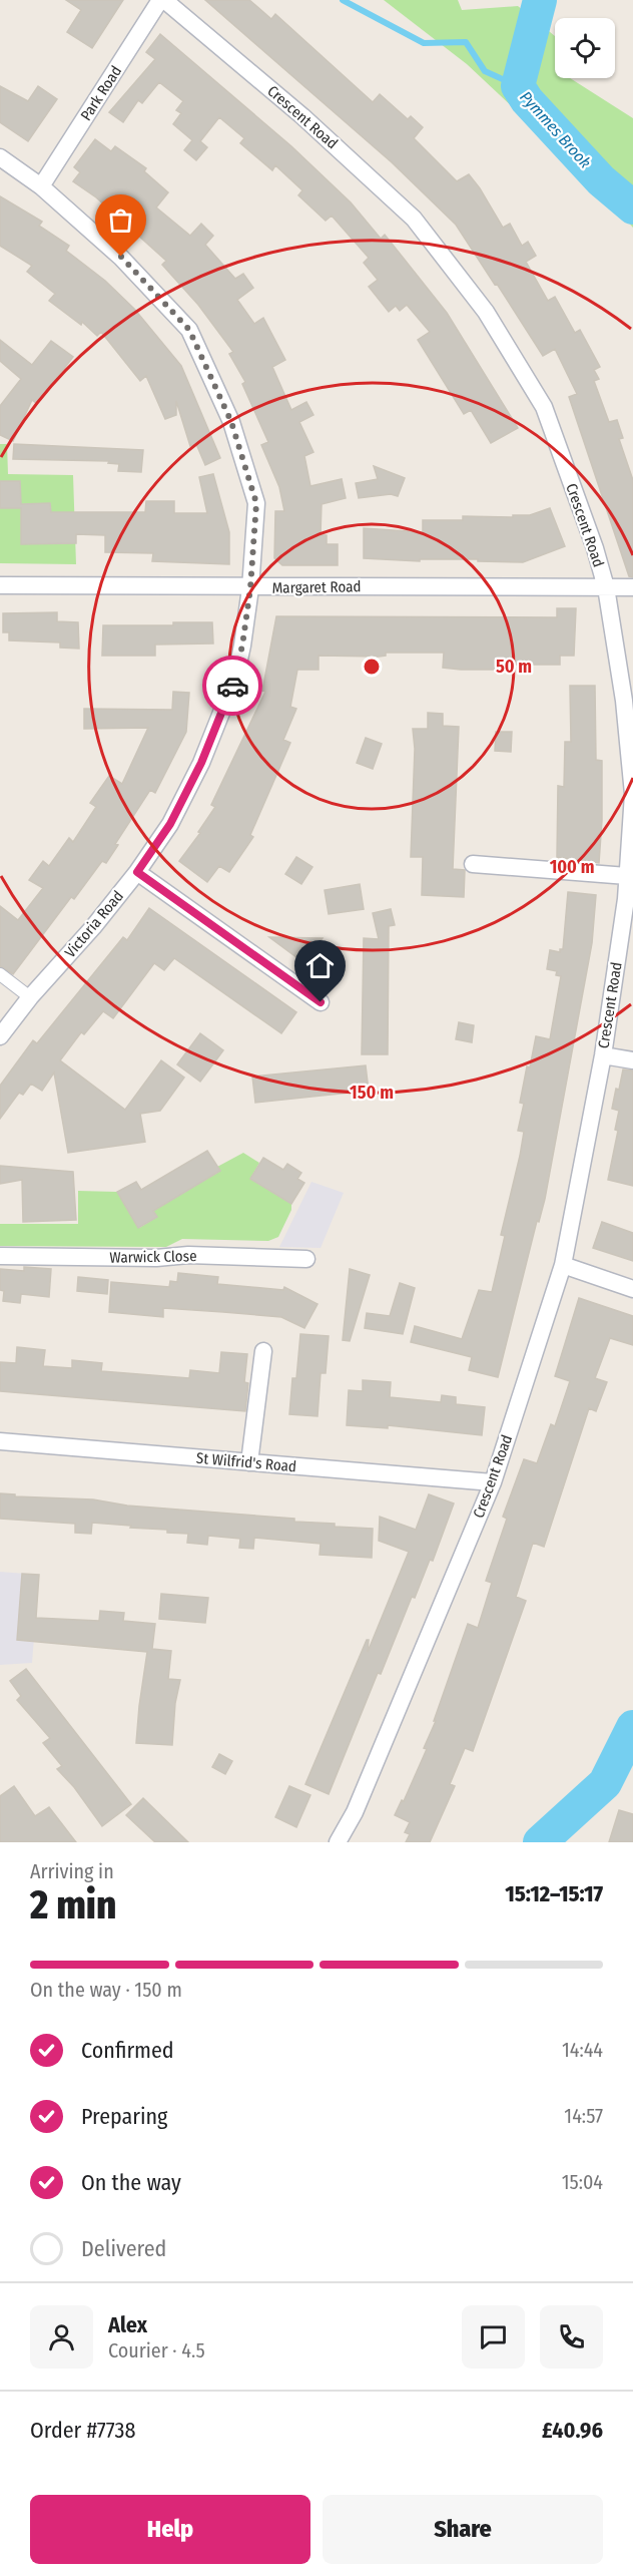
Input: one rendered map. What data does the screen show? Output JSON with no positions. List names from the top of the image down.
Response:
{
  "streets": {
    "street": [
      "Park Road",
      "Crescent Road",
      "Margaret Road",
      "Victoria Road",
      "Warwick Close",
      "St Wilfrid's Road"
    ]
  },
  "crossings": [
    ["Park Road", "Crescent Road"],
    ["Park Road", "Victoria Road"],
    ["Crescent Road", "Margaret Road"],
    ["Crescent Road", "St Wilfrid's Road"],
    ["Margaret Road", "Victoria Road"]
  ],
  "water": ["Pymmes Brook"],
  "page": {
    "heading": ["2 min", "Arriving in", "15:12–15:17"],
    "panel": [
      "Alex",
      "Courier · 4.5",
      "Order #7738",
      "£40.96"
    ],
    "bar": "On the way · 150 m",
    "list": [
      ["Confirmed", "14:44"],
      ["Preparing", "14:57"],
      ["On the way", "15:04"],
      "Delivered"
    ],
    "buttons": ["Help", "Share"]
  },
  "rings": ["50 m", "100 m", "150 m"]
}
